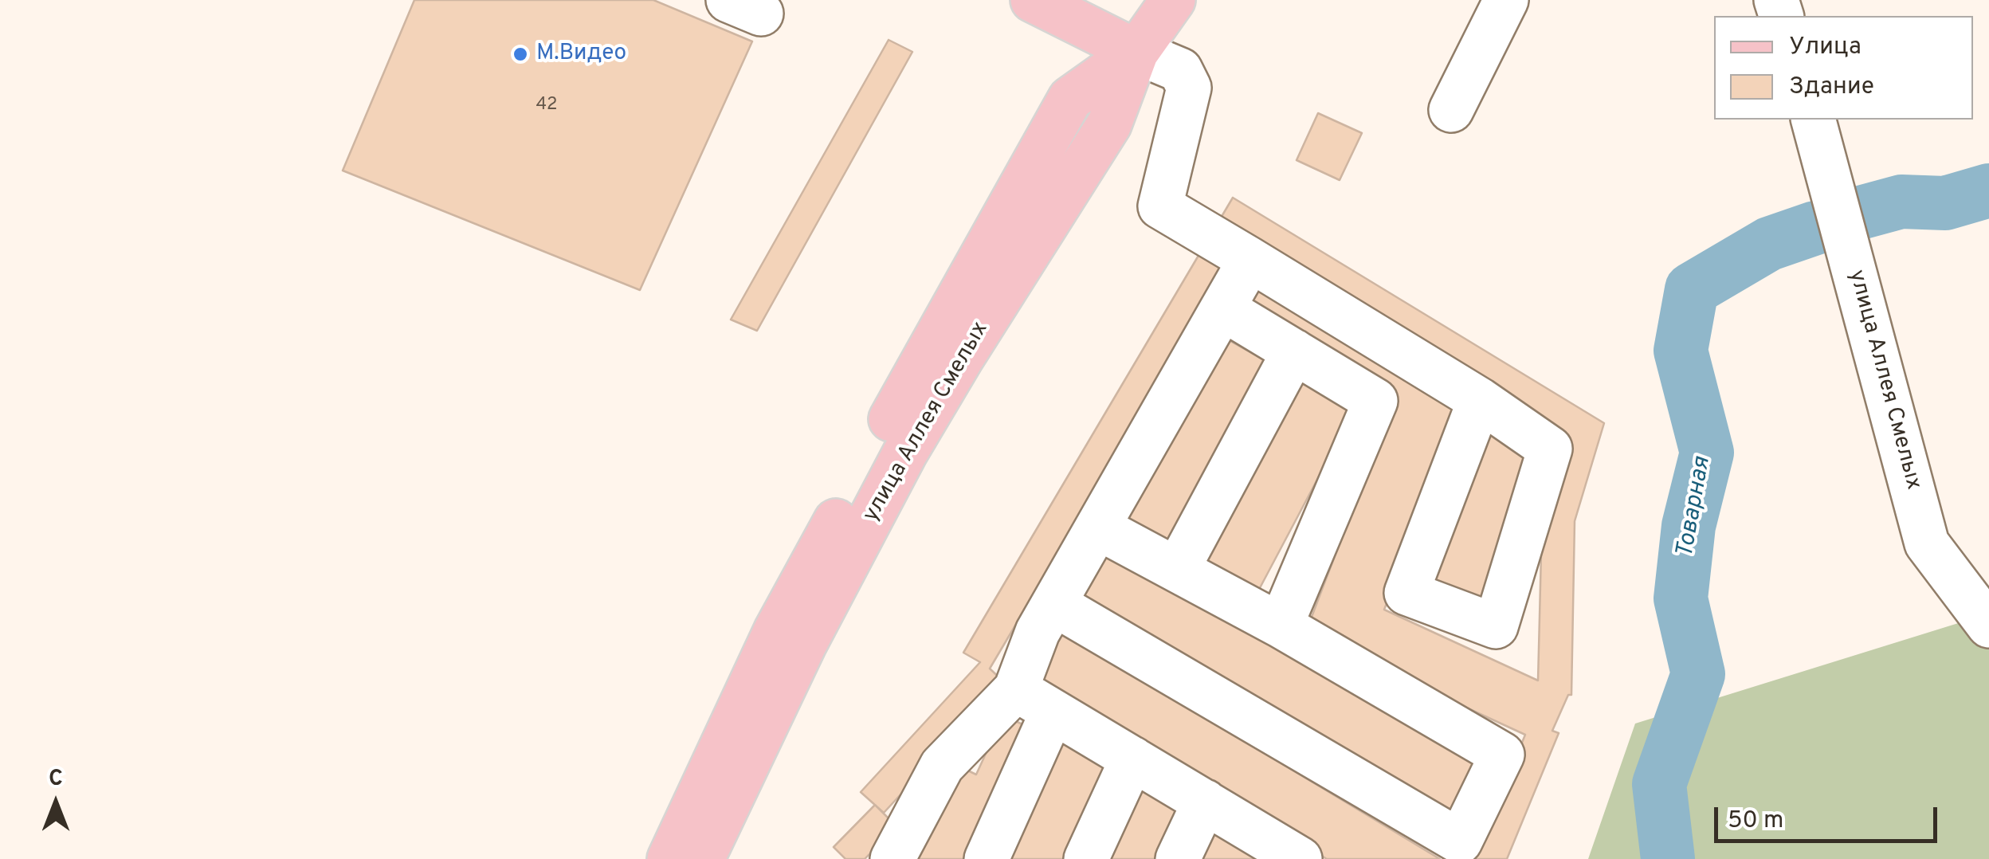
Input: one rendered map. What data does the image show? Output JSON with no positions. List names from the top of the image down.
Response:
{
  "streets": {
    "main road": ["улица Аллея Смелых"]
  },
  "water": ["Товарная"],
  "places": ["M.Видео"],
  "house_numbers": ["42"],
  "legend": ["Улица", "Здание"],
  "scale_bar": "50 m",
  "north": "top"
}
